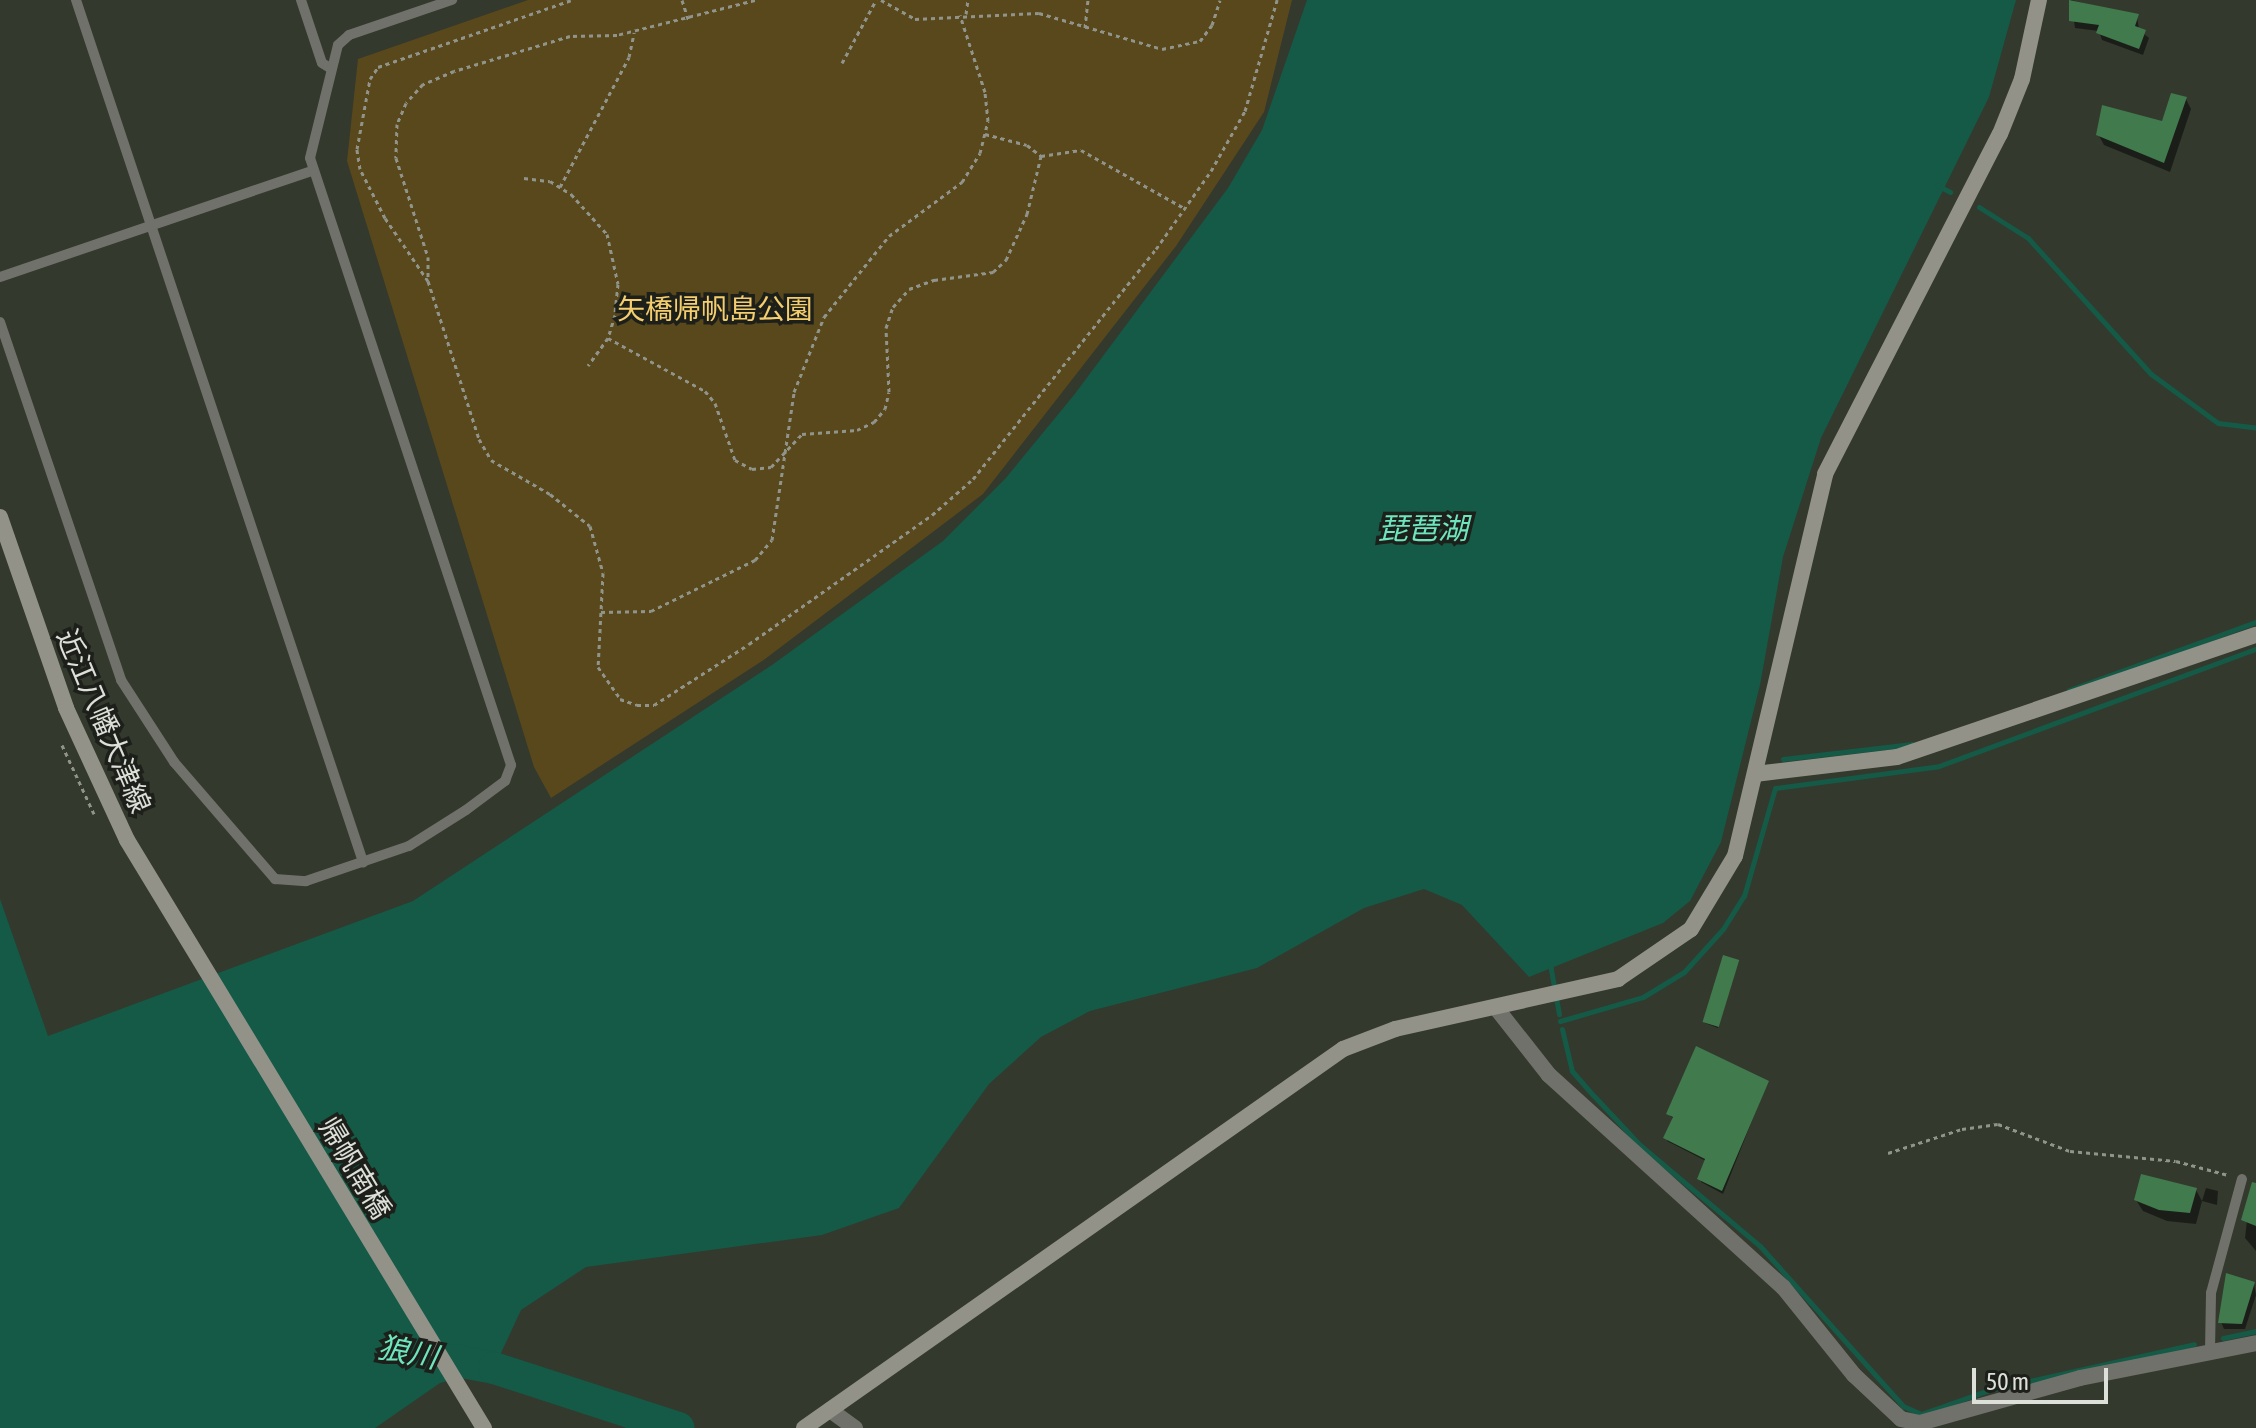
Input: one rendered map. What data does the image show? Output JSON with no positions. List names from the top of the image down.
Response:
{
  "streets": {
    "street": ["近江八幡大津線", "帰帆南橋"]
  },
  "crossings": [
    ["近江八幡大津線", "帰帆南橋"]
  ],
  "water": ["琵琶湖", "狼川"],
  "parks": ["矢橋帰帆島公園"],
  "scale_bar": "50 m"
}
